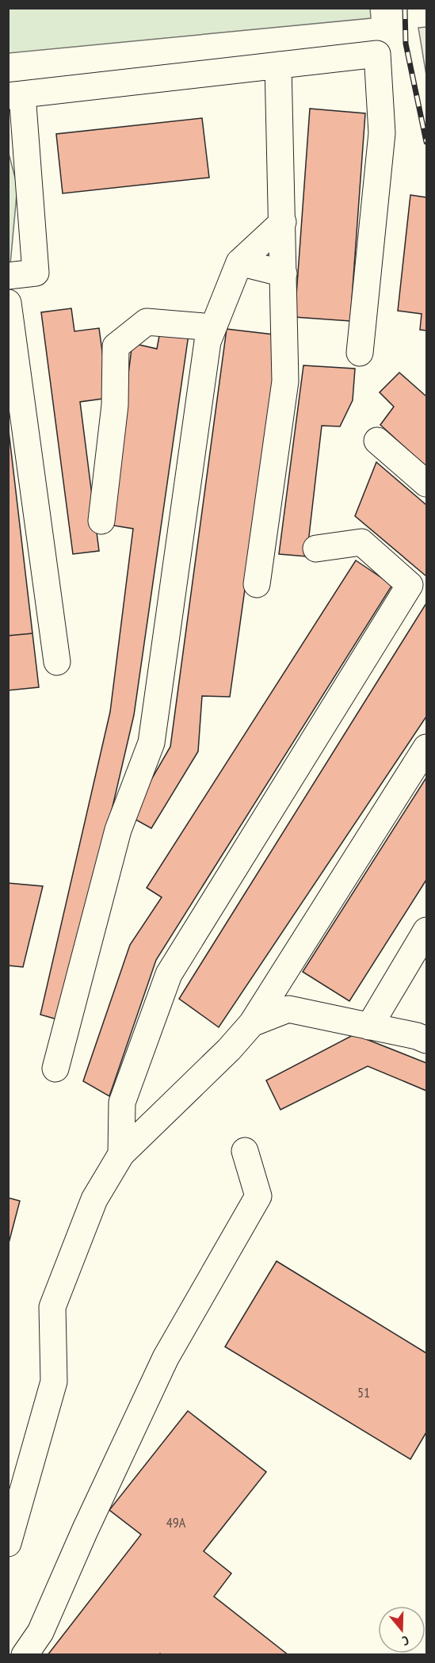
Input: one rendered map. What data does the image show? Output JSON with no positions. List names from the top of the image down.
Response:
{
  "house_numbers": ["51", "49А"],
  "north": "bottom"
}
